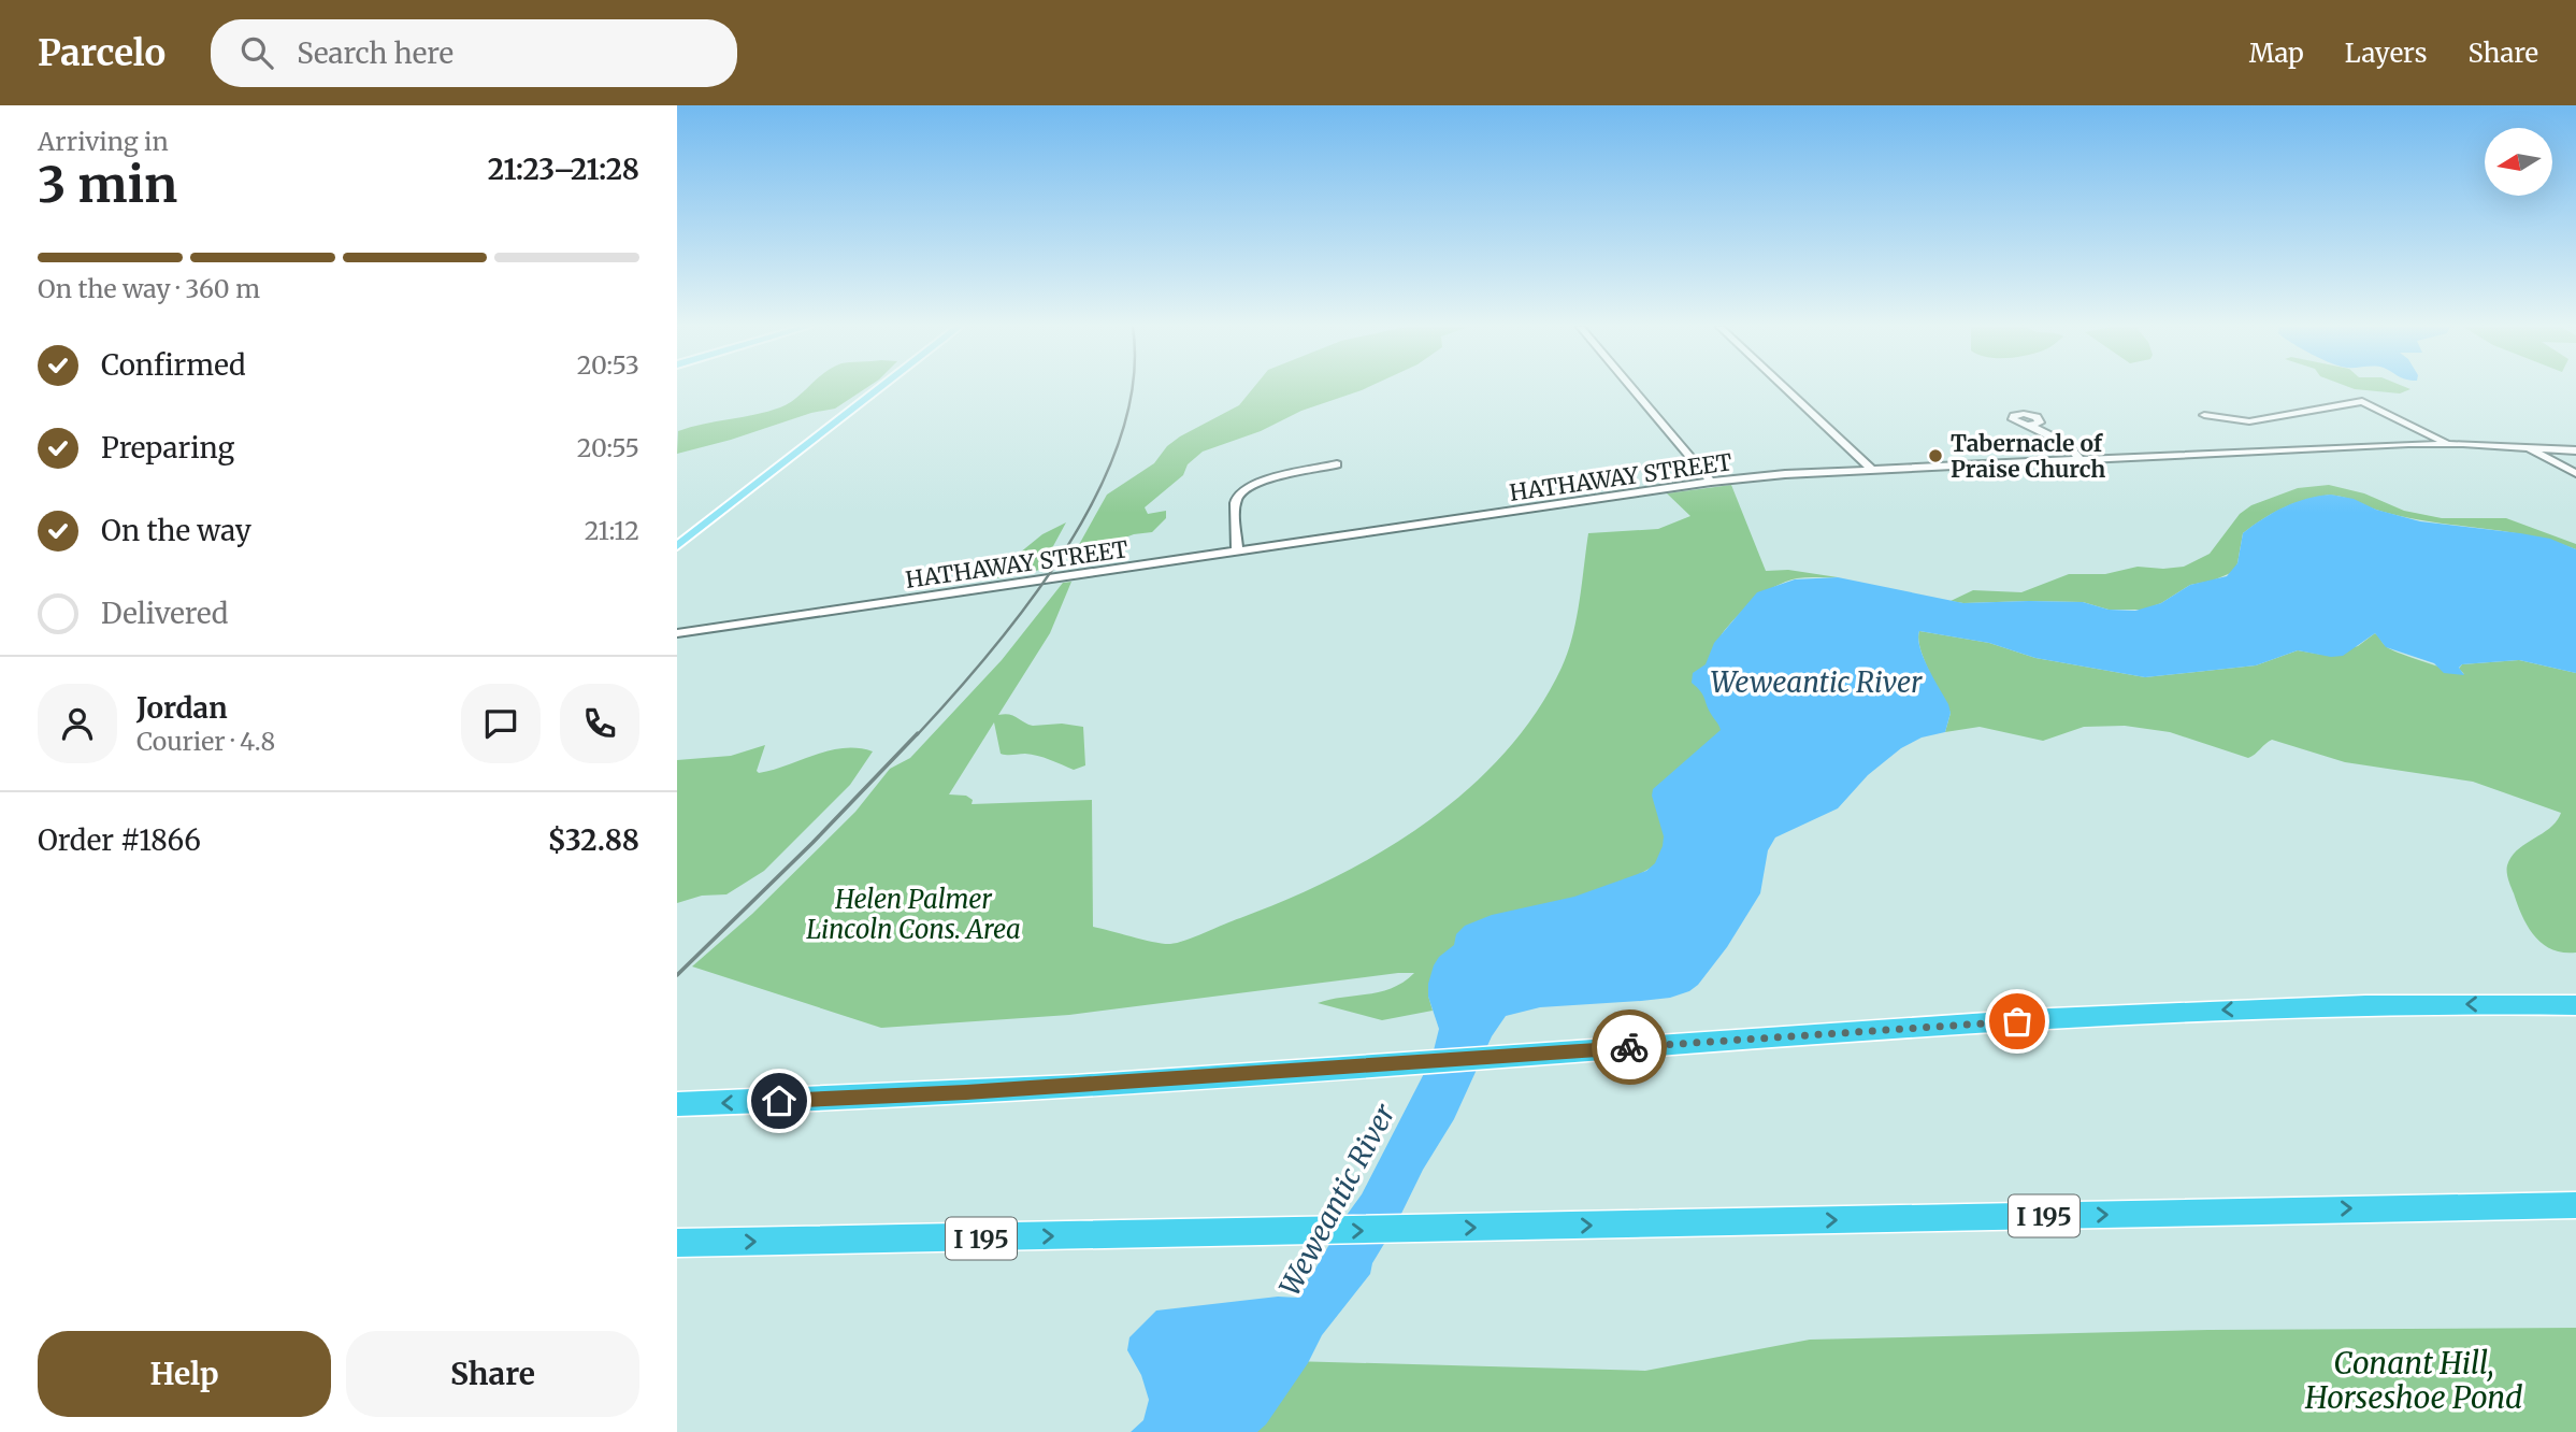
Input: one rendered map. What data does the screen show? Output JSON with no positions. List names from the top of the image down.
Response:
{
  "streets": {
    "highway": ["I 195"],
    "street": ["HATHAWAY STREET"]
  },
  "water": ["Weweantic River"],
  "parks": ["Helen Palmer Lincoln Cons. Area", "Conant Hill, Horseshoe Pond"],
  "places": ["Tabernacle of Praise Church"],
  "north": "left",
  "page": {
    "header": "Parcelo",
    "search": "Search here",
    "nav": ["Map", "Layers", "Share"],
    "heading": ["3 min", "Arriving in", "21:23–21:28"],
    "panel": [
      "Jordan",
      "Courier · 4.8",
      "Order #1866",
      "$32.88"
    ],
    "bar": "On the way · 360 m",
    "list": [
      ["Confirmed", "20:53"],
      ["Preparing", "20:55"],
      ["On the way", "21:12"],
      "Delivered"
    ],
    "buttons": ["Help", "Share"]
  }
}
